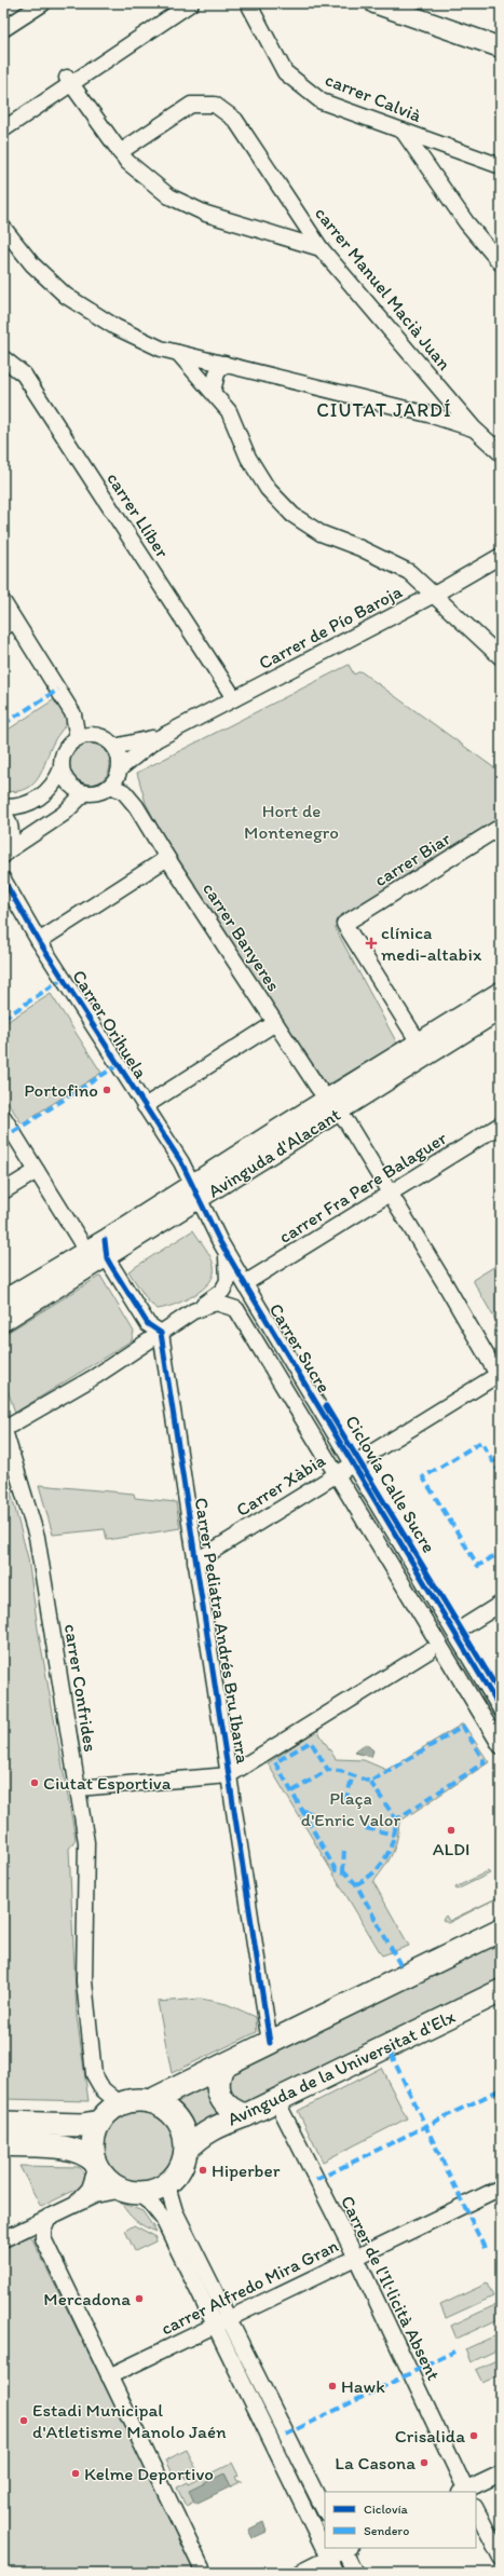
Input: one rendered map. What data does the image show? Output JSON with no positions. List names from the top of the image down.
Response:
{
  "streets": {
    "highway": ["Avinguda de la Universitat d'Elx"],
    "main road": ["Avinguda d'Alacant"],
    "street": [
      "carrer Calvià",
      "carrer Manuel Macià Juan",
      "carrer Llíber",
      "Carrer de Pío Baroja",
      "carrer Biar",
      "carrer Banyeres",
      "Carrer Orihuela",
      "carrer Fra Pere Balaguer",
      "Carrer Sucre",
      "Carrer Xàbia",
      "Carrer Pediatra Andrés Bru Ibarra",
      "carrer Confrides",
      "carrer Alfredo Mira Gran",
      "Carrer de l'Il·licità Absent"
    ],
    "cycle path": ["Ciclovía Calle Sucre"]
  },
  "crossings": [
    ["carrer Llíber", "Carrer de Pío Baroja"],
    ["Carrer de Pío Baroja", "carrer Banyeres"],
    ["carrer Biar", "Avinguda d'Alacant"],
    ["carrer Banyeres", "Avinguda d'Alacant"],
    ["carrer Banyeres", "carrer Fra Pere Balaguer"],
    ["carrer Banyeres", "Carrer Xàbia"],
    ["Carrer Orihuela", "Avinguda d'Alacant"],
    ["Carrer Orihuela", "Carrer Sucre"],
    ["Avinguda d'Alacant", "Carrer Sucre"],
    ["carrer Fra Pere Balaguer", "Carrer Sucre"],
    ["Carrer Sucre", "Carrer Xàbia"],
    ["Carrer Xàbia", "Carrer Pediatra Andrés Bru Ibarra"],
    ["carrer Confrides", "Avinguda de la Universitat d'Elx"],
    ["Avinguda de la Universitat d'Elx", "Carrer de l'Il·licità Absent"],
    ["carrer Alfredo Mira Gran", "Carrer de l'Il·licità Absent"]
  ],
  "districts": ["CIUTAT JARDÍ"],
  "parks": ["Hort de Montenegro", "Plaça d'Enric Valor"],
  "places": {
    "health": ["clínica medi-altabix"],
    "other": [
      "Portofino",
      "Ciutat Esportiva",
      "ALDI",
      "Hiperber",
      "Mercadona",
      "Hawk",
      "Estadi Municipal d'Atletisme Manolo Jaén",
      "Crisalida",
      "La Casona",
      "Kelme Deportivo"
    ]
  },
  "legend": ["Ciclovía", "Sendero"]
}
